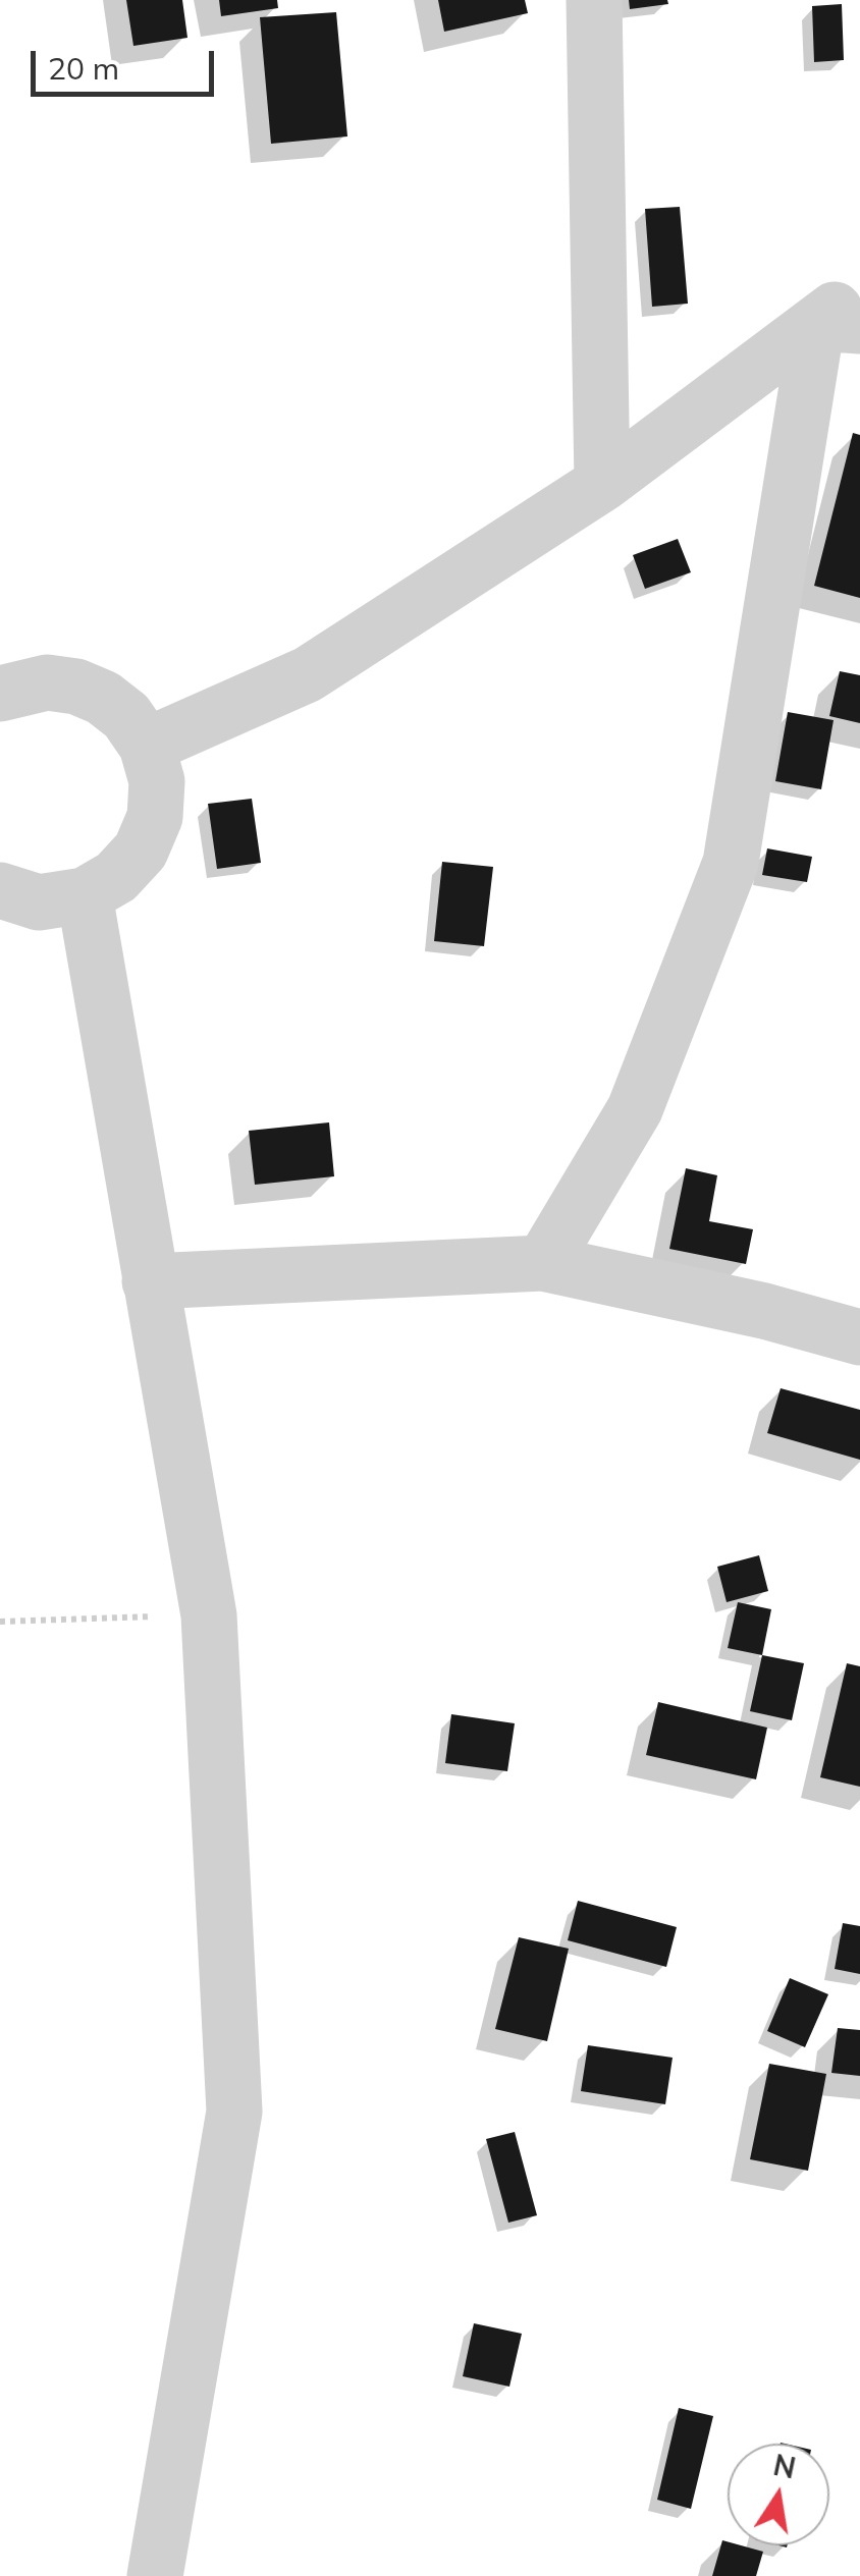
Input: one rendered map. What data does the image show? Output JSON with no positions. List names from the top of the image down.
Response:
{
  "scale_bar": "20 m",
  "north": "top"
}
